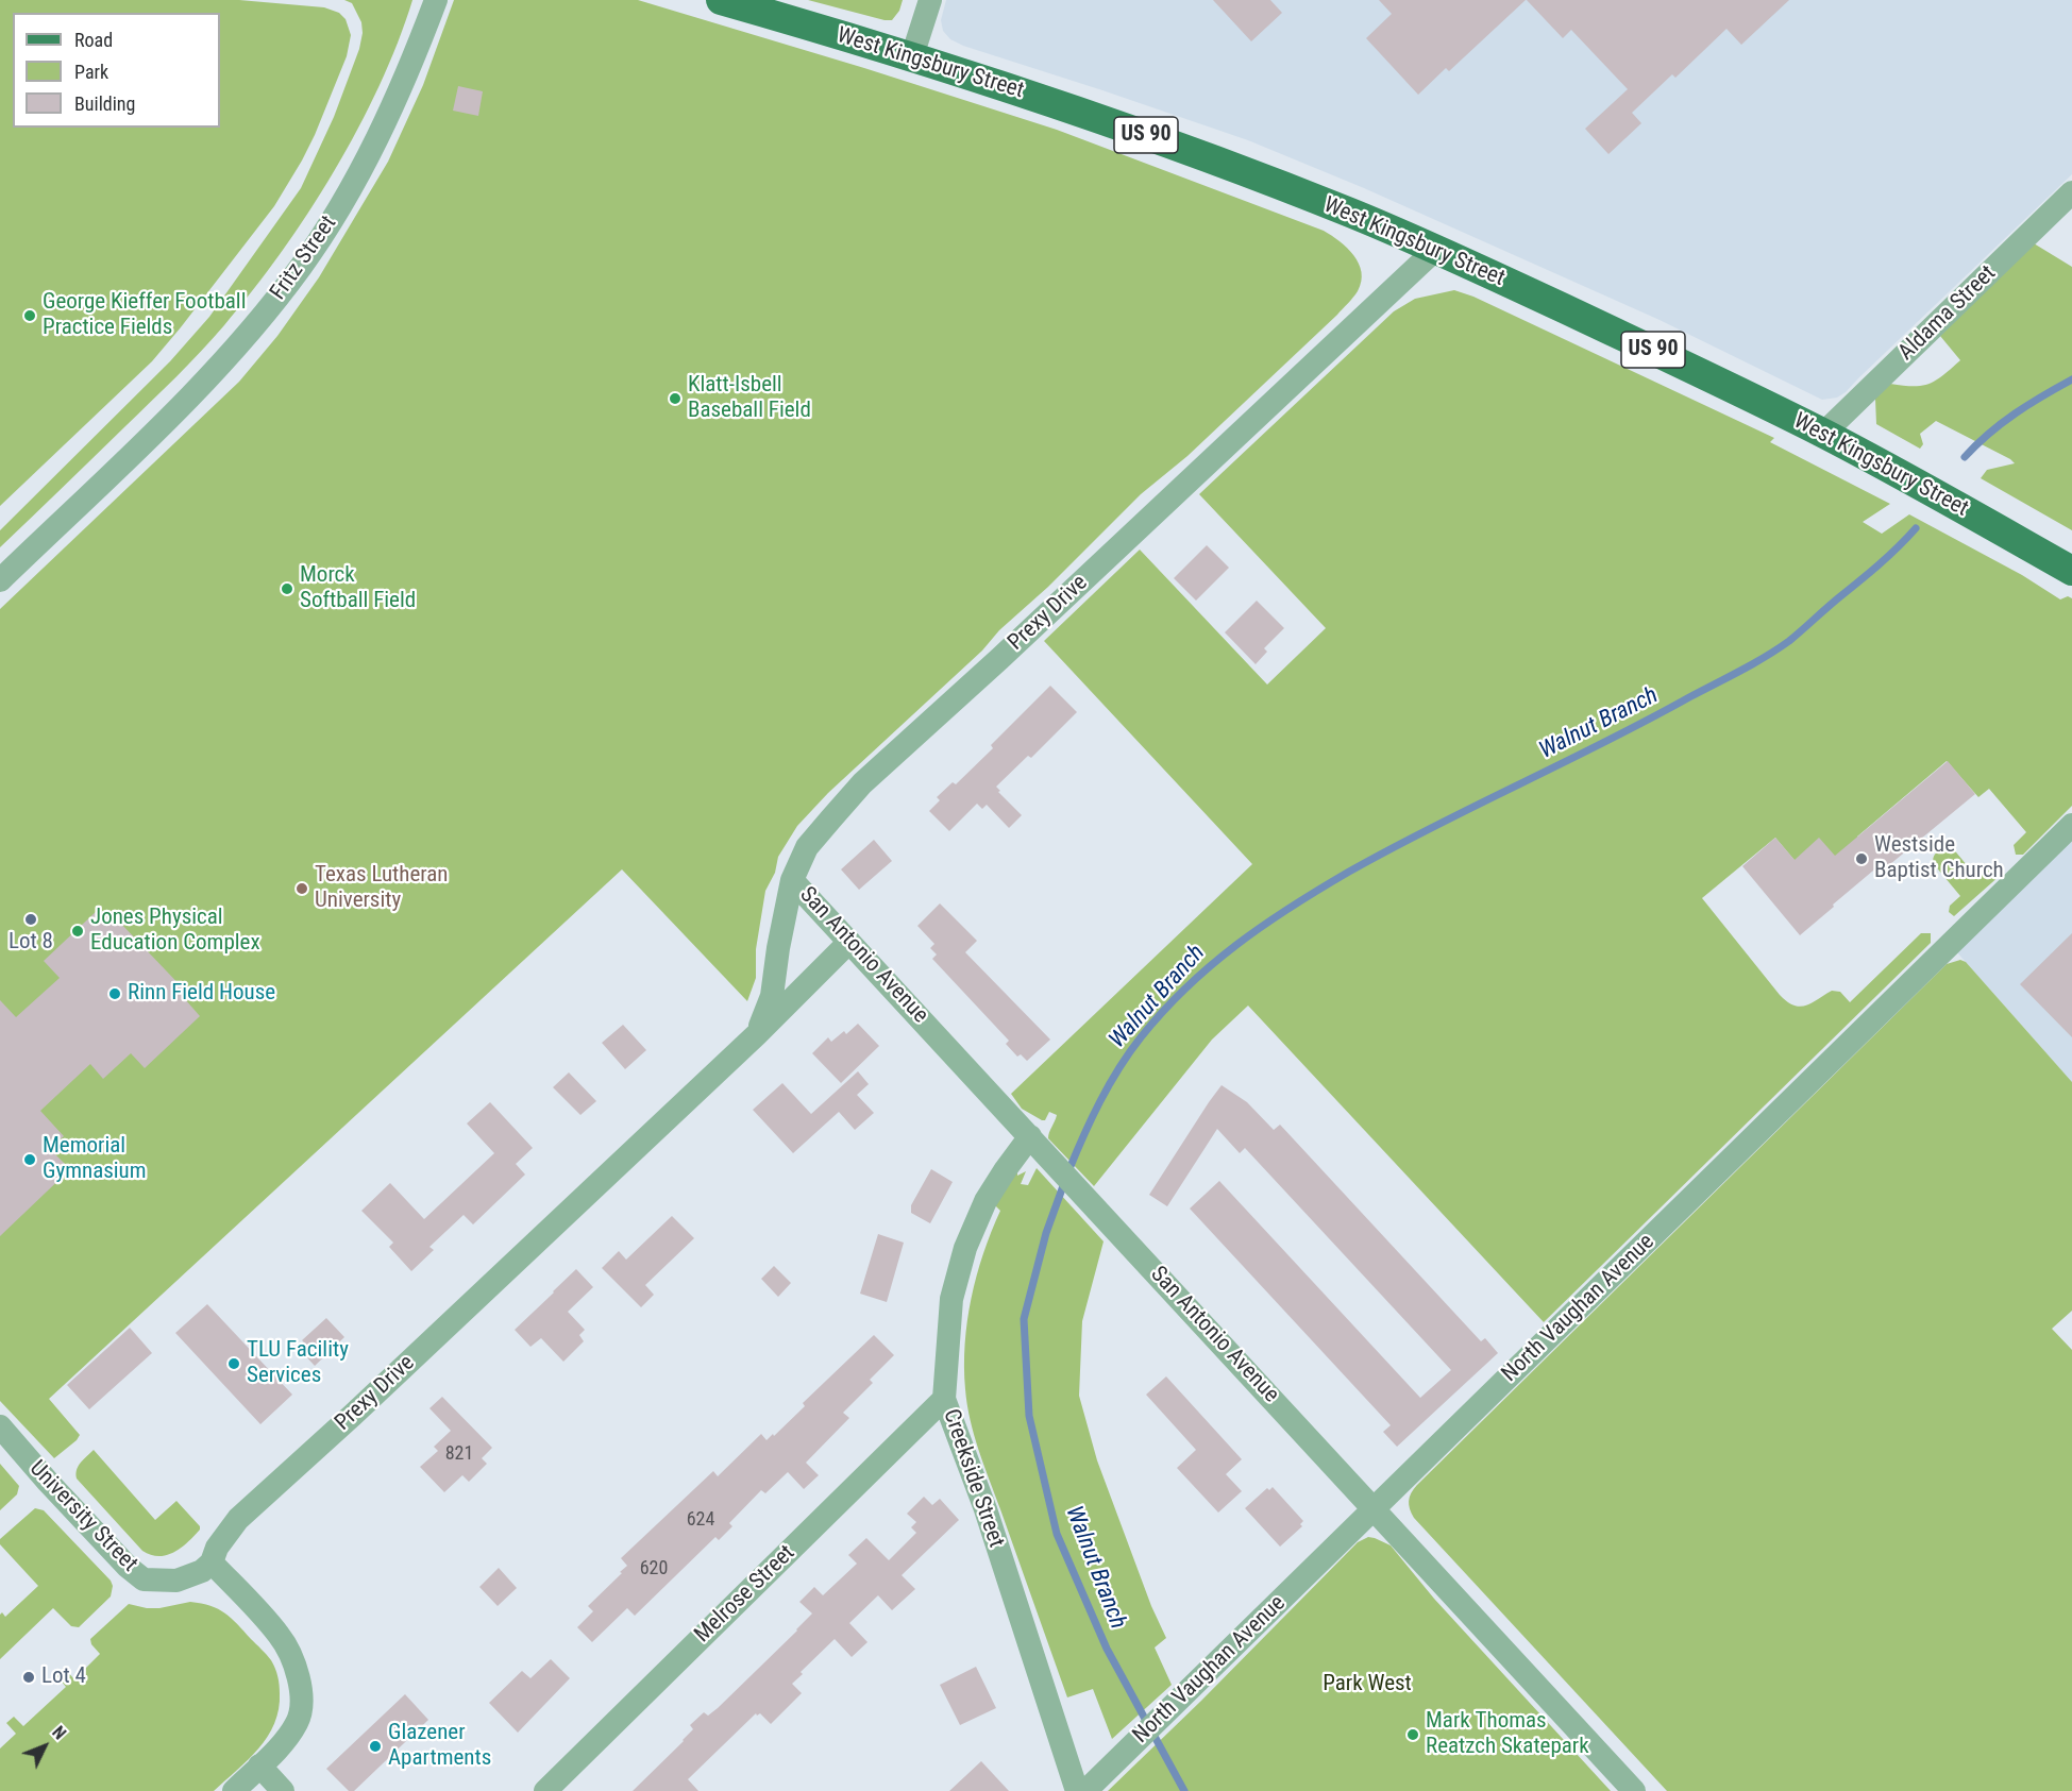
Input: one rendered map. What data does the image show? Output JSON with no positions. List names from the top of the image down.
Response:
{
  "streets": {
    "main road": ["West Kingsbury Street", "US 90"],
    "street": [
      "Fritz Street",
      "Aldama Street",
      "Prexy Drive",
      "San Antonio Avenue",
      "North Vaughan Avenue",
      "Creekside Street",
      "University Street",
      "Melrose Street"
    ]
  },
  "crossings": [
    ["West Kingsbury Street", "Aldama Street"],
    ["West Kingsbury Street", "Prexy Drive"],
    ["Prexy Drive", "San Antonio Avenue"],
    ["Prexy Drive", "University Street"],
    ["San Antonio Avenue", "North Vaughan Avenue"],
    ["San Antonio Avenue", "Creekside Street"],
    ["North Vaughan Avenue", "Creekside Street"],
    ["Creekside Street", "Melrose Street"]
  ],
  "water": ["Walnut Branch"],
  "parks": ["Park West"],
  "places": [
    "George Kieffer Football Practice Fields",
    "Klatt-Isbell Baseball Field",
    "Morck Softball Field",
    "Westside Baptist Church",
    "Texas Lutheran University",
    "Lot 8",
    "Jones Physical Education Complex",
    "Rinn Field House",
    "Memorial Gymnasium",
    "TLU Facility Services",
    "Lot 4",
    "Mark Thomas Reatzch Skatepark",
    "Glazener Apartments"
  ],
  "house_numbers": ["821", "624", "620"],
  "legend": ["Road", "Park", "Building"],
  "north": "top right"
}
